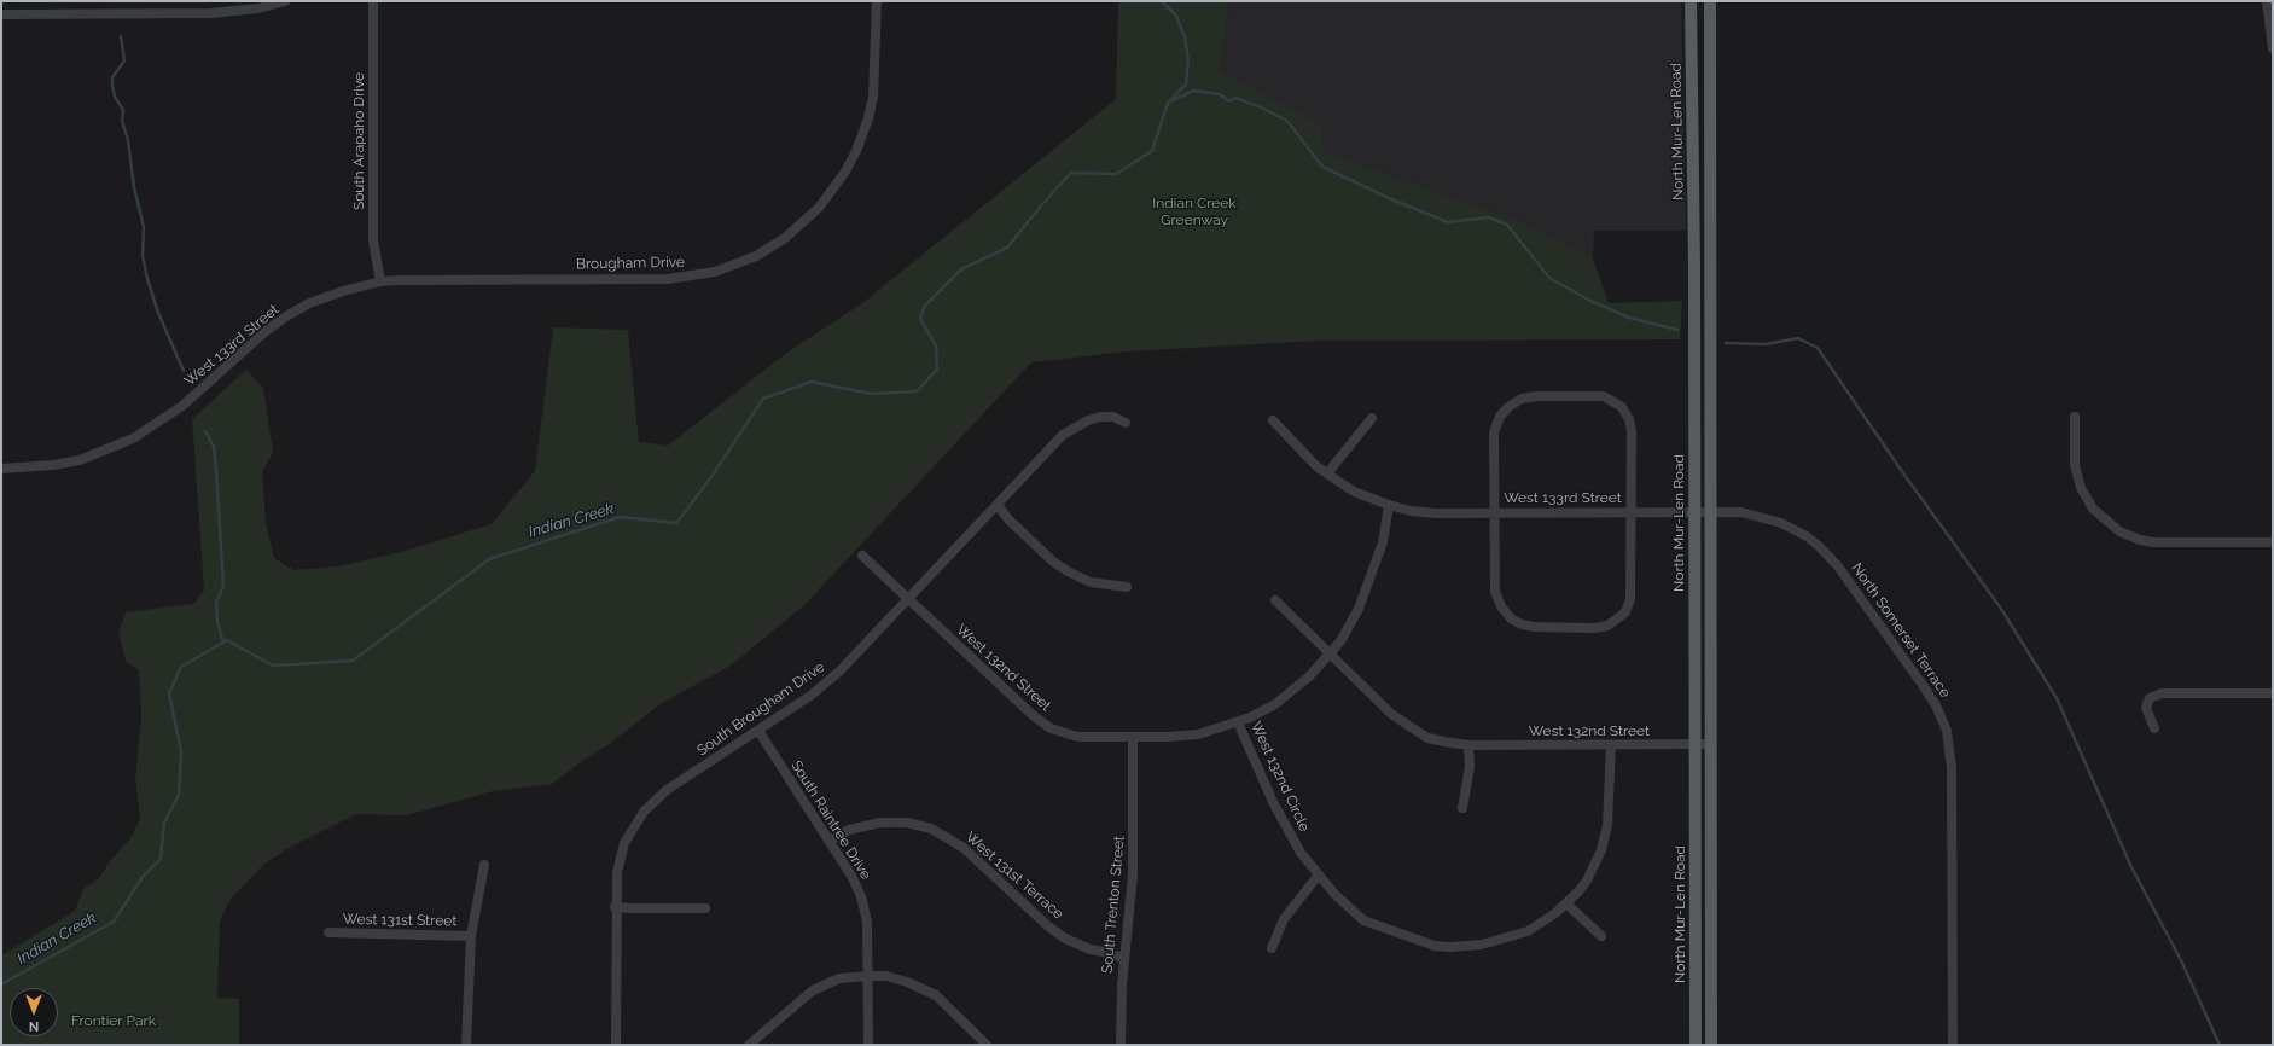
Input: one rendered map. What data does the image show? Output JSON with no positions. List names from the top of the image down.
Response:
{
  "streets": {
    "main road": ["North Mur-Len Road"],
    "street": [
      "South Arapaho Drive",
      "Brougham Drive",
      "West 133rd Street",
      "North Somerset Terrace",
      "West 132nd Street",
      "South Brougham Drive",
      "West 132nd Circle",
      "South Raintree Drive",
      "West 131st Terrace",
      "South Trenton Street",
      "West 131st Street"
    ]
  },
  "crossings": [
    ["North Mur-Len Road", "West 133rd Street"],
    ["North Mur-Len Road", "North Somerset Terrace"],
    ["North Mur-Len Road", "West 132nd Street"],
    ["South Arapaho Drive", "West 133rd Street"],
    ["Brougham Drive", "West 133rd Street"],
    ["West 133rd Street", "North Somerset Terrace"],
    ["West 132nd Street", "South Brougham Drive"],
    ["West 132nd Street", "West 132nd Circle"],
    ["West 132nd Street", "South Trenton Street"],
    ["South Brougham Drive", "South Raintree Drive"],
    ["South Raintree Drive", "West 131st Terrace"],
    ["West 131st Terrace", "South Trenton Street"]
  ],
  "water": ["Indian Creek"],
  "parks": ["Indian Creek Greenway", "Frontier Park"],
  "north": "bottom"
}
